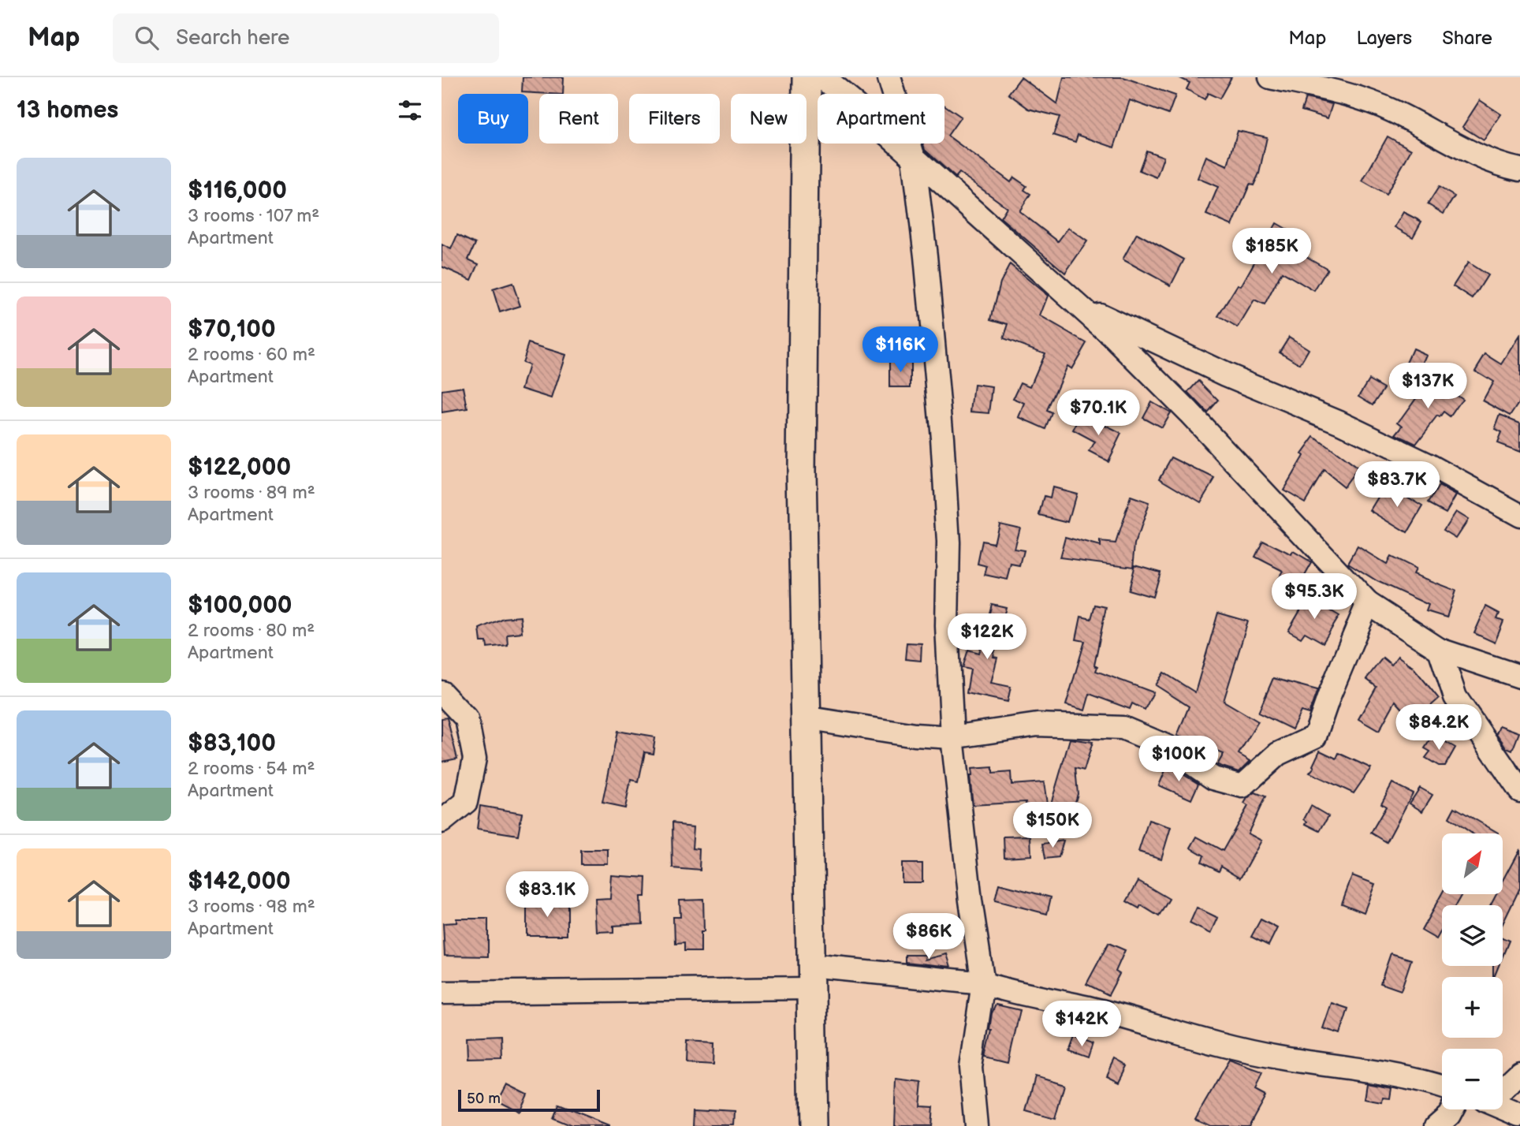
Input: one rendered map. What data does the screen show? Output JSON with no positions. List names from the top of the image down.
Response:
{
  "scale_bar": "50 m",
  "north": "top right",
  "page": {
    "header": "Map",
    "search": "Search here",
    "nav": ["Map", "Layers", "Share"],
    "heading": "13 homes",
    "chip": [
      "Buy",
      "Rent",
      "Filters",
      "New",
      "Apartment"
    ],
    "list": [
      {
        "name": "$116,000",
        "note": "3 rooms · 107 m² · Apartment"
      },
      {
        "name": "$70,100",
        "note": "2 rooms · 60 m² · Apartment"
      },
      {
        "name": "$122,000",
        "note": "3 rooms · 89 m² · Apartment"
      },
      {
        "name": "$100,000",
        "note": "2 rooms · 80 m² · Apartment"
      },
      {
        "name": "$83,100",
        "note": "2 rooms · 54 m² · Apartment"
      },
      {
        "name": "$142,000",
        "note": "3 rooms · 98 m² · Apartment"
      }
    ],
    "price": [
      "$185K",
      "$116K",
      "$137K",
      "$70.1K",
      "$83.7K",
      "$95.3K",
      "$122K",
      "$84.2K",
      "$100K",
      "$150K",
      "$83.1K",
      "$86K",
      "$142K"
    ],
    "map_buttons": ["+", "−"],
    "scale": "50 m"
  }
}
